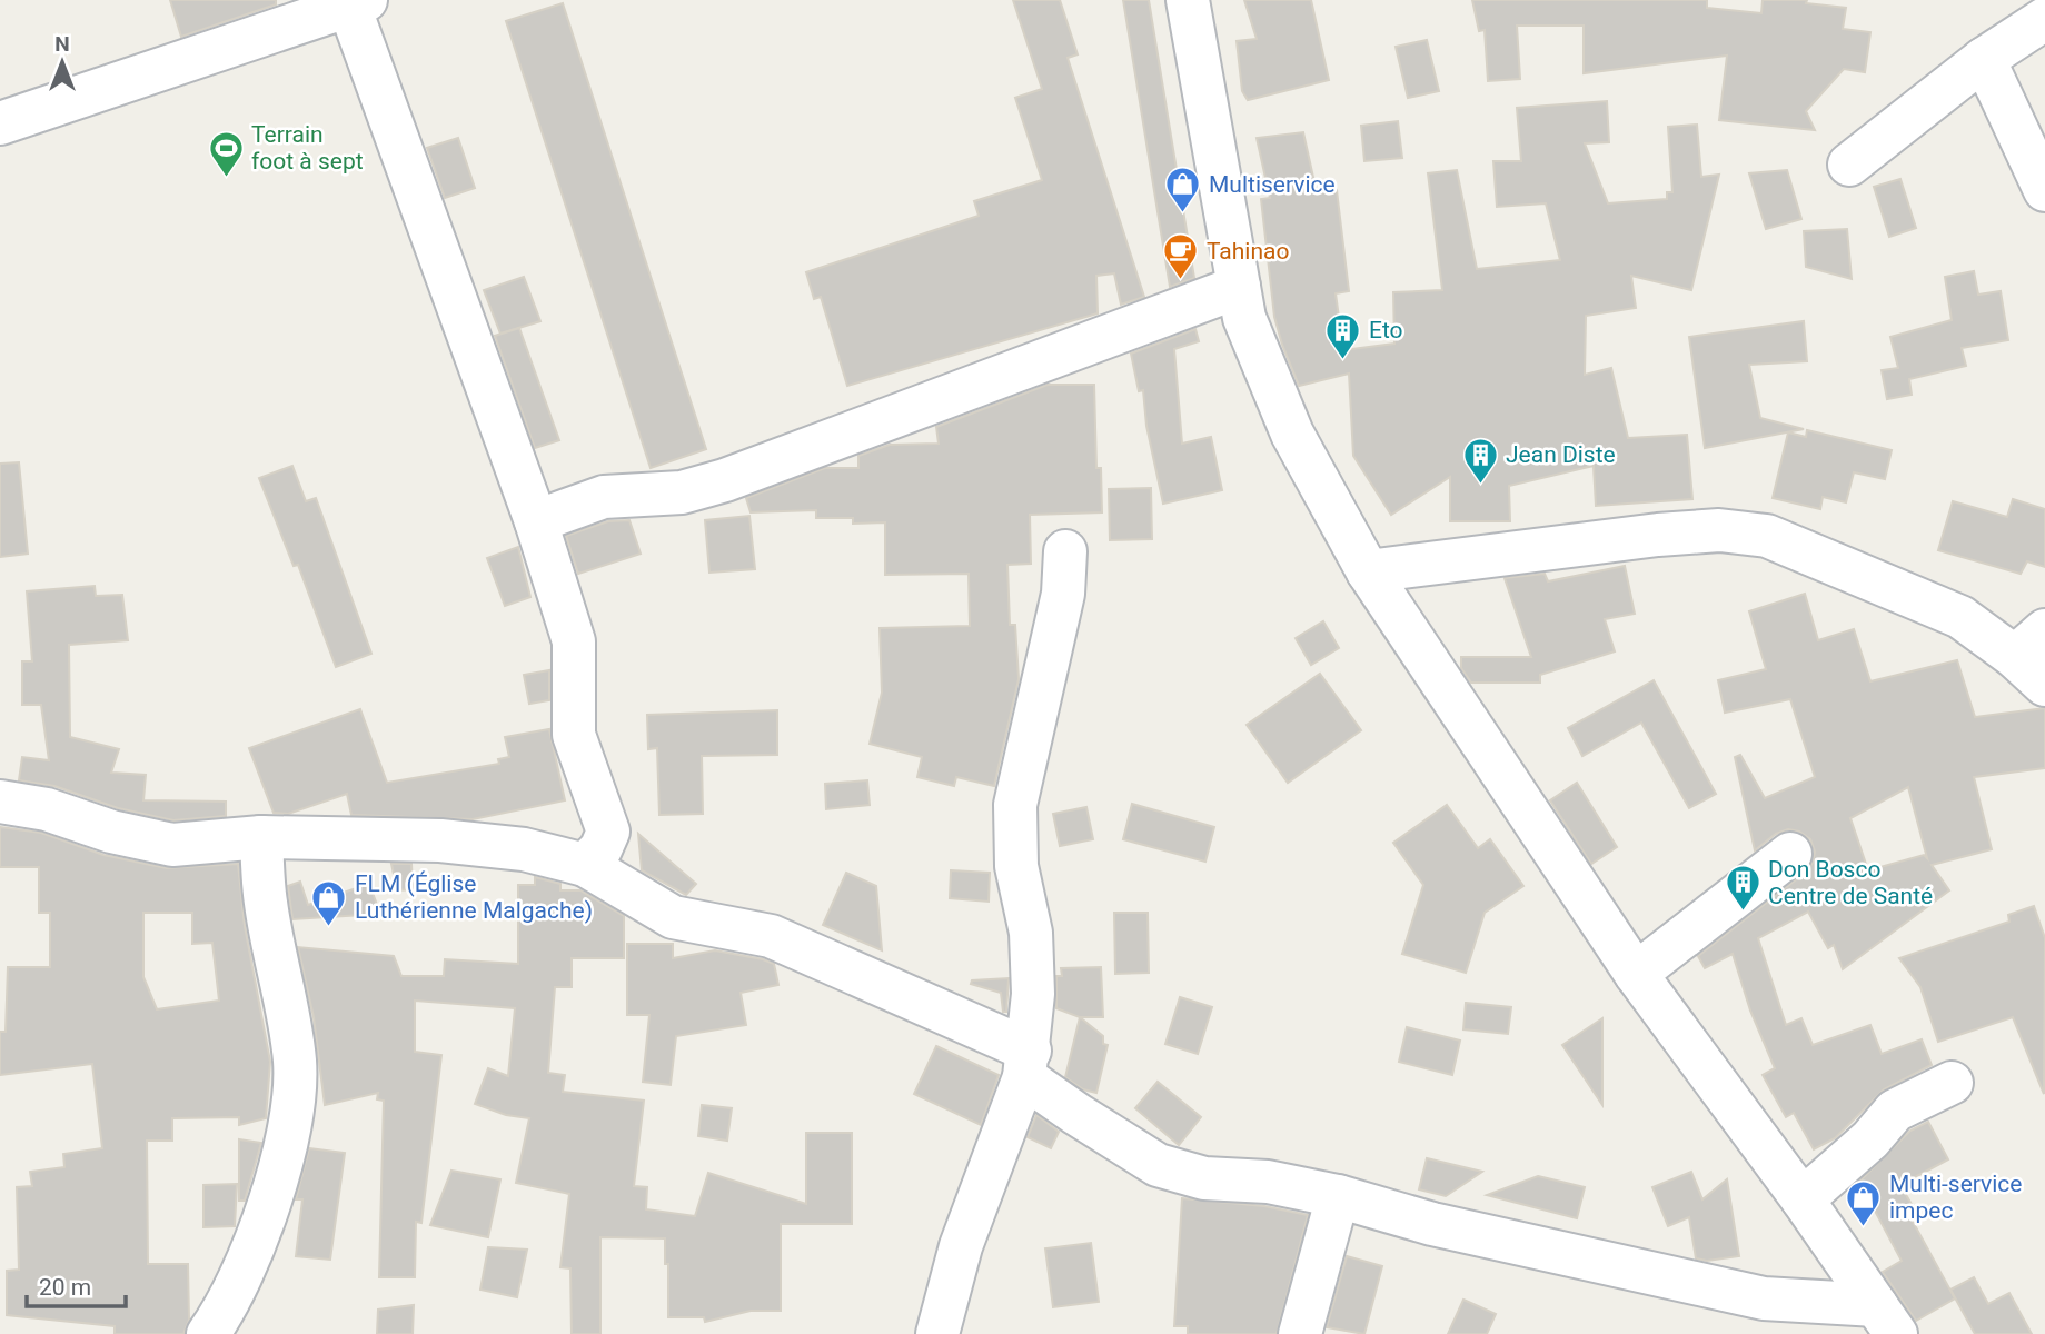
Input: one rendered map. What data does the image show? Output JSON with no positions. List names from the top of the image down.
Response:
{
  "places": {
    "sports": ["Terrain foot à sept"],
    "shop": ["Multiservice", "FLM (Église Luthérienne Malgache)", "Multi-service impec"],
    "cafe": ["Tahinao"],
    "building": ["Eto", "Jean Diste", "Don Bosco Centre de Santé"]
  },
  "scale_bar": "20 m",
  "north": "top"
}
